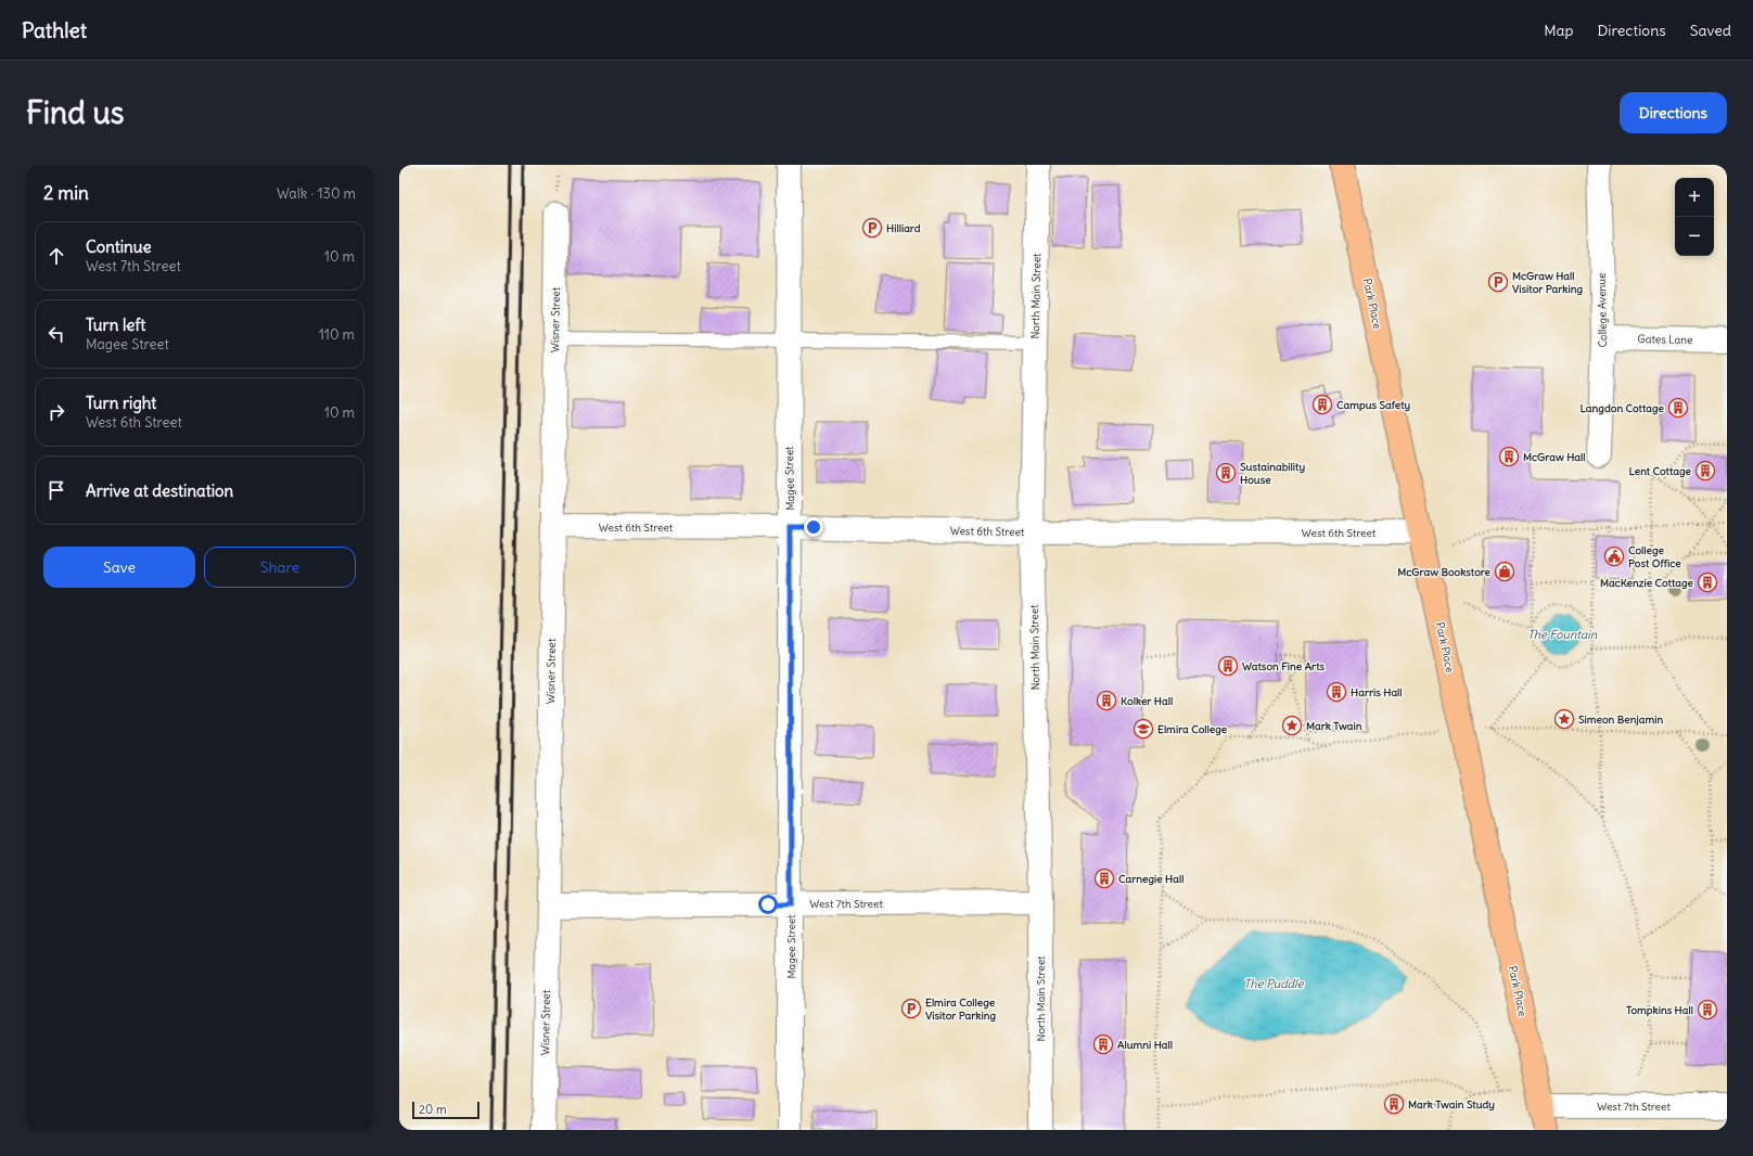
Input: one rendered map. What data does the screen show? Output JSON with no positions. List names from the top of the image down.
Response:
{
  "streets": {
    "main road": ["Park Place"],
    "street": [
      "North Main Street",
      "College Avenue",
      "Wisner Street",
      "Gates Lane",
      "Magee Street",
      "West 6th Street",
      "West 7th Street"
    ]
  },
  "crossings": [
    ["North Main Street", "West 6th Street"],
    ["North Main Street", "West 7th Street"],
    ["Park Place", "West 6th Street"],
    ["Park Place", "West 7th Street"],
    ["College Avenue", "Gates Lane"],
    ["Wisner Street", "West 6th Street"],
    ["Wisner Street", "West 7th Street"],
    ["Magee Street", "West 6th Street"],
    ["Magee Street", "West 7th Street"]
  ],
  "water": ["The Fountain", "The Puddle"],
  "places": {
    "parking": ["Hilliard", "McGraw Hall Visitor Parking", "Elmira College Visitor Parking"],
    "building": [
      "Campus Safety",
      "Langdon Cottage",
      "McGraw Hall",
      "Lent Cottage",
      "Sustainability House",
      "MacKenzie Cottage",
      "Watson Fine Arts",
      "Harris Hall",
      "Kolker Hall",
      "Carnegie Hall",
      "Tompkins Hall",
      "Alumni Hall",
      "Mark Twain Study"
    ],
    "public building": ["College Post Office"],
    "shop": ["McGraw Bookstore"],
    "place": ["Simeon Benjamin", "Mark Twain"],
    "school or university": ["Elmira College"]
  },
  "scale_bar": "20 m",
  "page": {
    "header": "Pathlet",
    "nav": ["Map", "Directions", "Saved"],
    "buttons": [
      "Directions",
      ["Save", "Share"]
    ],
    "title": "Find us",
    "heading": ["2 min", "Walk · 130 m"],
    "map_buttons": ["+", "−"],
    "list": [
      ["Continue", "West 7th Street", "10 m"],
      ["Turn left", "Magee Street", "110 m"],
      ["Turn right", "West 6th Street", "10 m"],
      "Arrive at destination"
    ],
    "scale": "20 m"
  }
}
